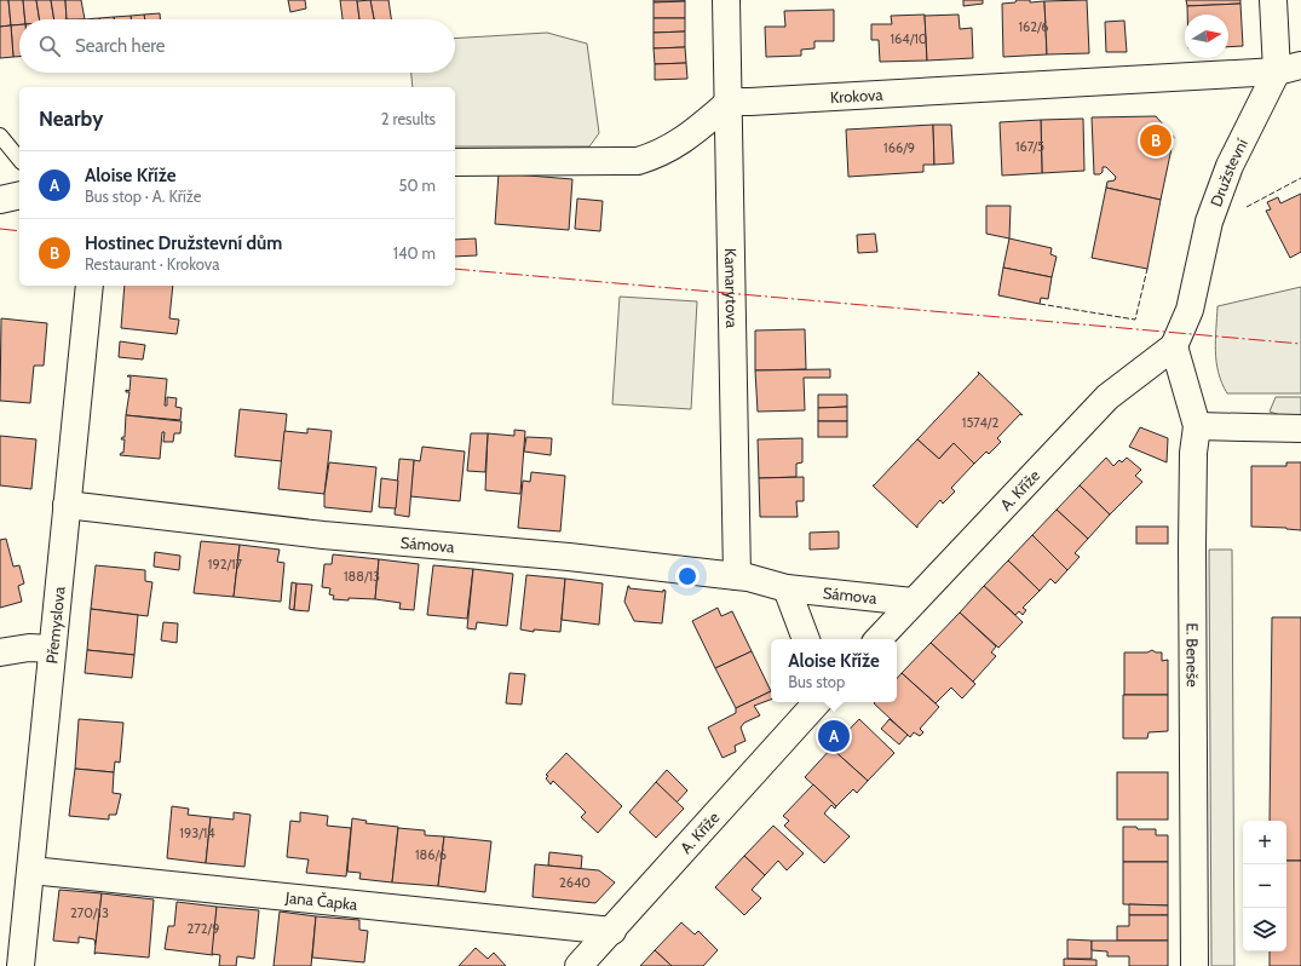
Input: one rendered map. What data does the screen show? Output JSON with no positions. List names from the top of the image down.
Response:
{
  "streets": {
    "street": [
      "Krokova",
      "Družstevní",
      "Kamarytova",
      "A. Kříže",
      "Sámova",
      "Přemyslova",
      "E. Beneše",
      "Jana Čapka"
    ]
  },
  "crossings": [
    ["Krokova", "Družstevní"],
    ["Krokova", "Kamarytova"],
    ["Družstevní", "A. Kříže"],
    ["Družstevní", "E. Beneše"],
    ["Kamarytova", "Sámova"],
    ["A. Kříže", "Sámova"],
    ["A. Kříže", "E. Beneše"],
    ["A. Kříže", "Jana Čapka"],
    ["Sámova", "Přemyslova"],
    ["Přemyslova", "Jana Čapka"]
  ],
  "house_numbers": [
    "162/6",
    "164/10",
    "167/5",
    "166/9",
    "1574/2",
    "192/17",
    "188/13",
    "193/14",
    "186/6",
    "2640",
    "270/13",
    "272/9"
  ],
  "north": "right",
  "page": {
    "search": "Search here",
    "heading": ["Nearby", "2 results"],
    "pins": ["B", "A"],
    "list": [
      {
        "mark": "A",
        "name": "Aloise Kříže",
        "note": "Bus stop · A. Kříže",
        "value": "50 m"
      },
      {
        "mark": "B",
        "name": "Hostinec Družstevní dům",
        "note": "Restaurant · Krokova",
        "value": "140 m"
      }
    ],
    "popup": ["Aloise Kříže", "Bus stop"],
    "map_buttons": ["+", "−"]
  }
}
